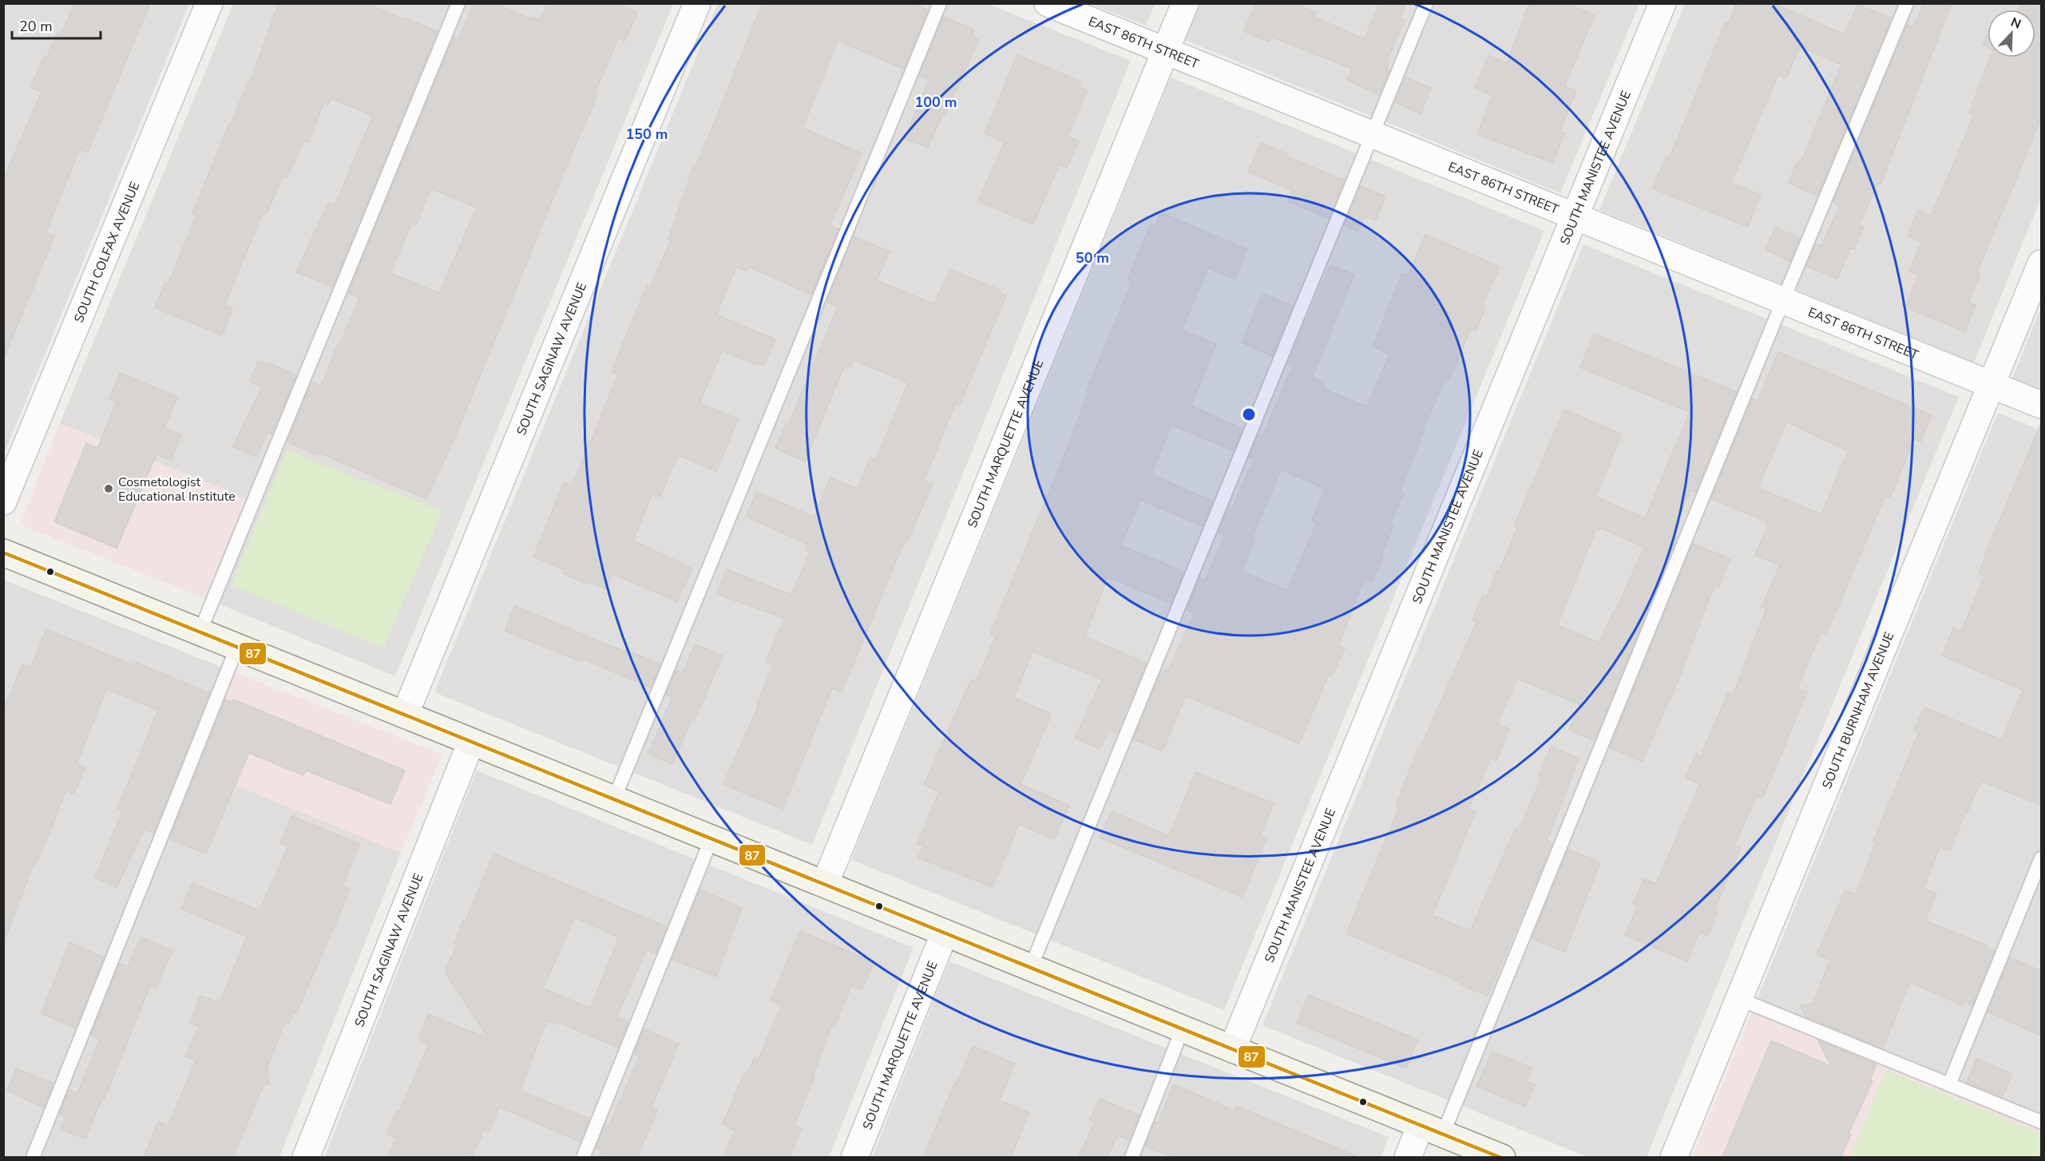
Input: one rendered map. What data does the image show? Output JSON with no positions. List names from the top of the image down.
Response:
{
  "streets": {
    "street": [
      "EAST 86TH STREET",
      "SOUTH MANISTEE AVENUE",
      "SOUTH COLFAX AVENUE",
      "SOUTH SAGINAW AVENUE",
      "SOUTH MARQUETTE AVENUE",
      "SOUTH BURNHAM AVENUE"
    ]
  },
  "crossings": [
    ["EAST 86TH STREET", "SOUTH MANISTEE AVENUE"],
    ["EAST 86TH STREET", "SOUTH MARQUETTE AVENUE"],
    ["EAST 86TH STREET", "SOUTH BURNHAM AVENUE"]
  ],
  "places": ["Cosmetologist Educational Institute"],
  "lines": ["transit line 87"],
  "scale_bar": "20 m",
  "north": "top right",
  "rings": ["100 m", "150 m", "50 m"]
}
